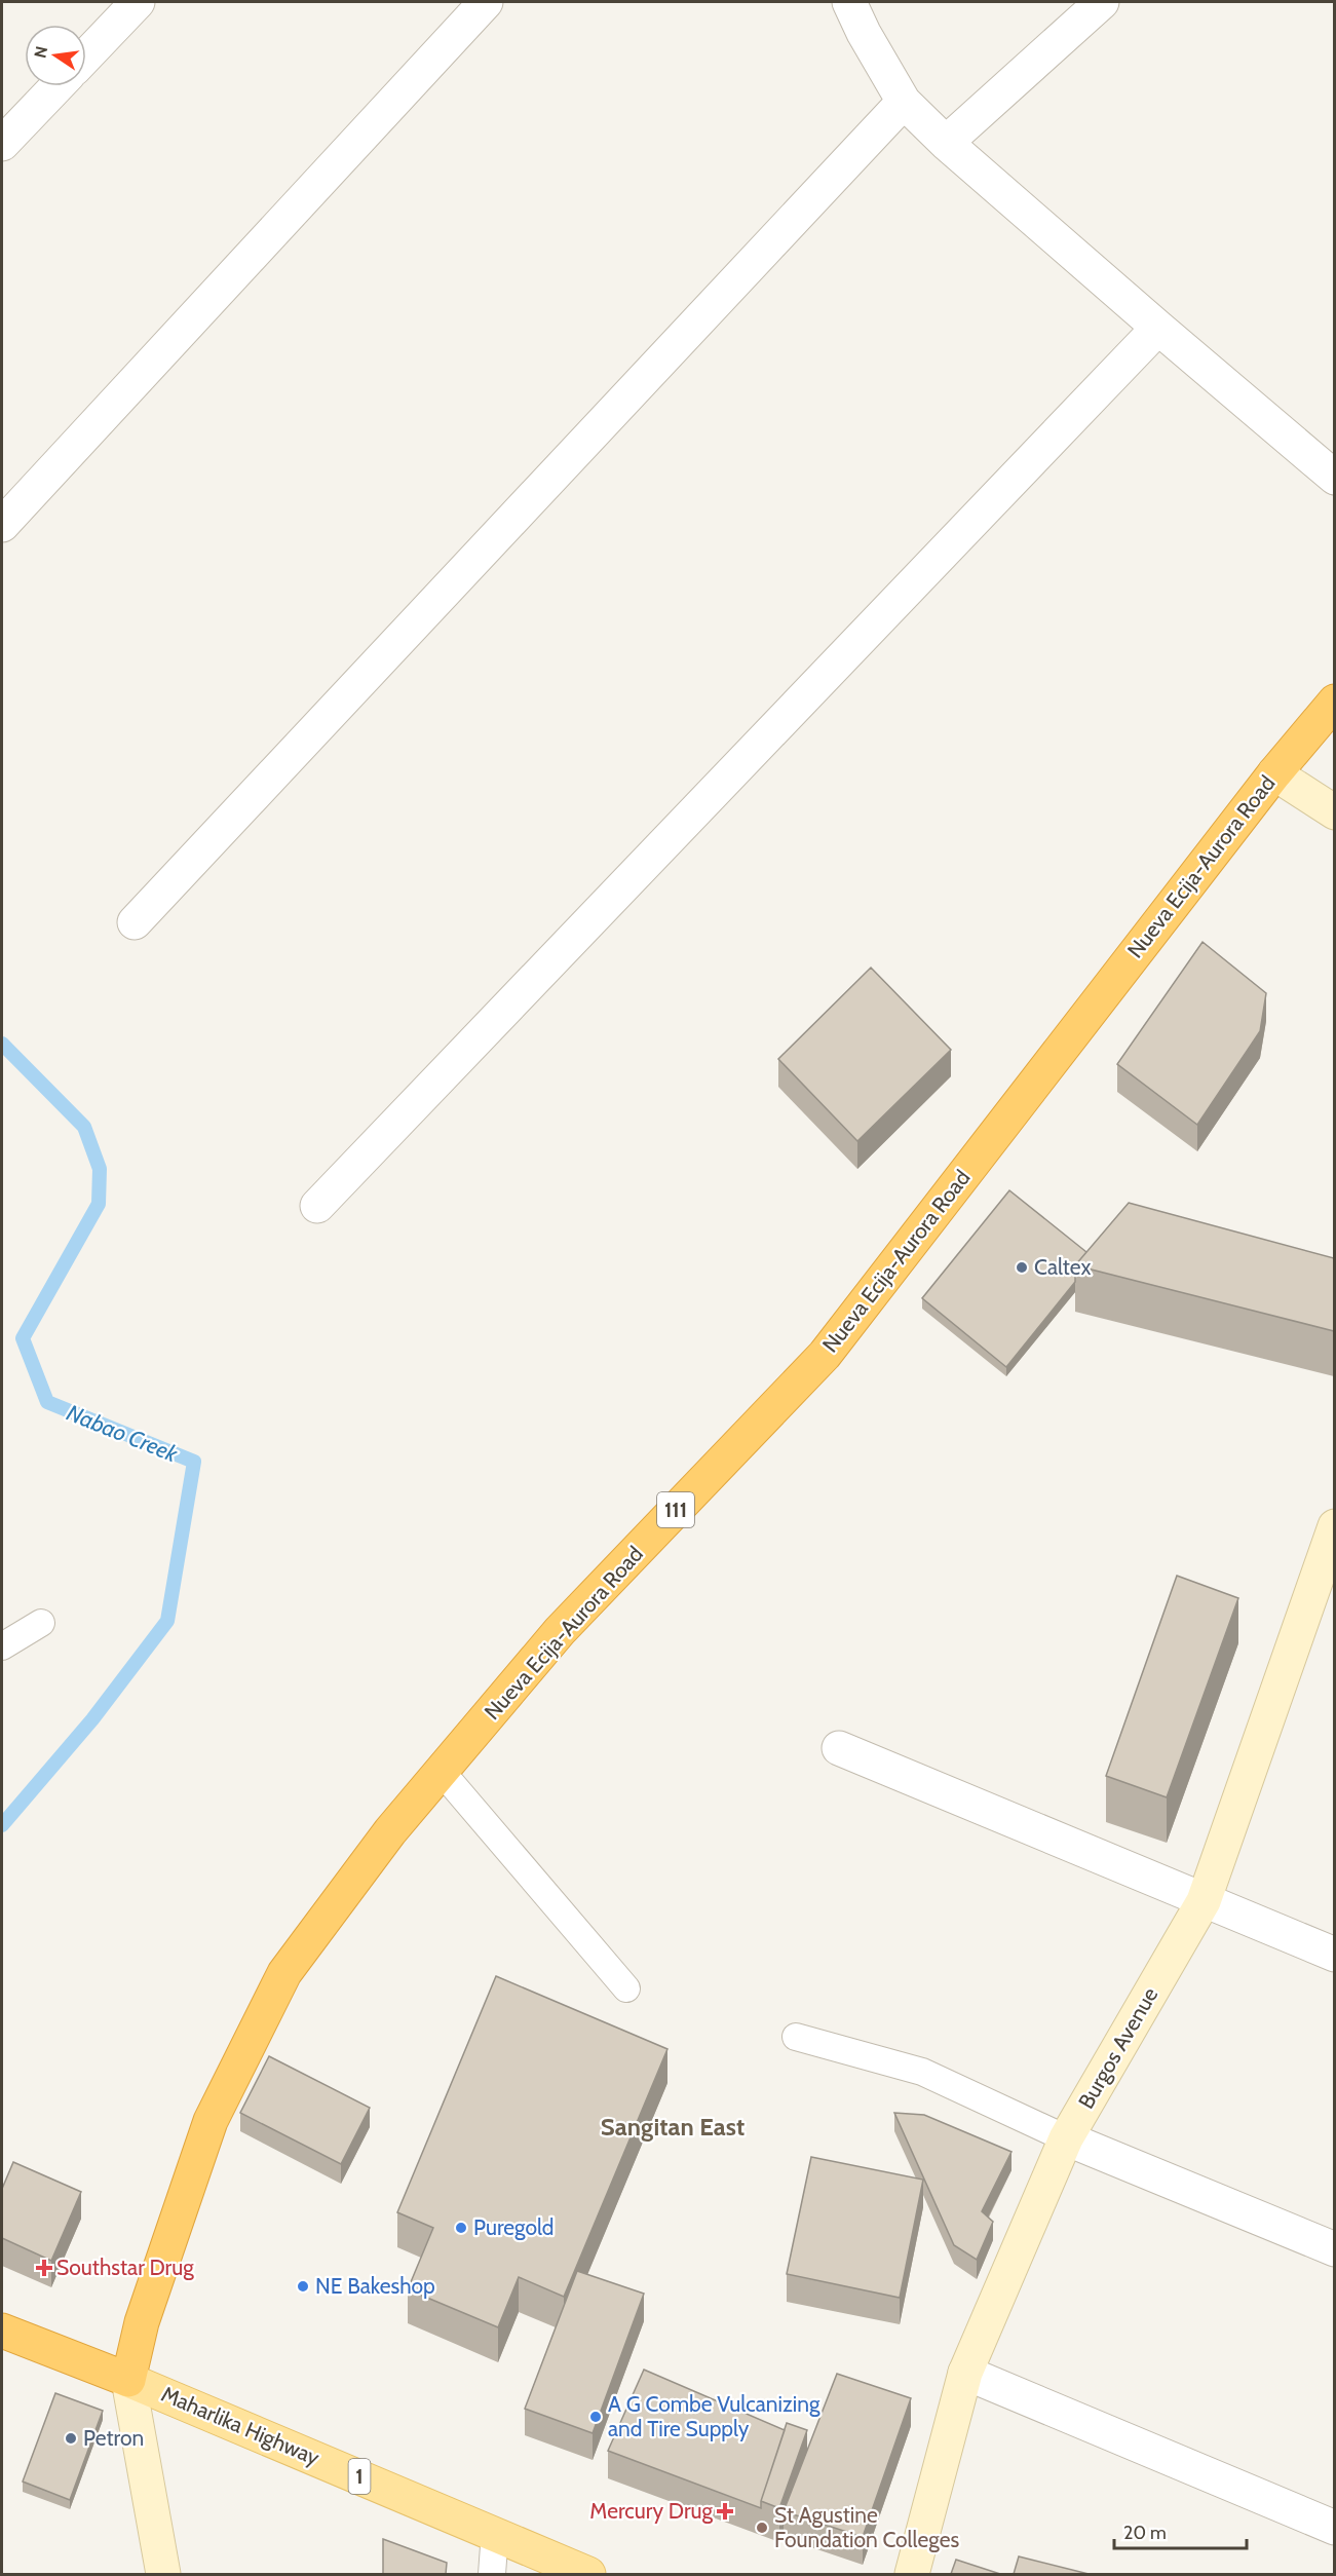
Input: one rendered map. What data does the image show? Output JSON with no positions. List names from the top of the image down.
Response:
{
  "streets": {
    "highway": ["Nueva Ecija-Aurora Road", "111", "1"],
    "main road": ["Maharlika Highway"],
    "street": ["Burgos Avenue"]
  },
  "crossings": [
    ["Nueva Ecija-Aurora Road", "Maharlika Highway"],
    ["Nueva Ecija-Aurora Road", "1"],
    ["Maharlika Highway", "1"]
  ],
  "districts": ["Sangitan East"],
  "water": ["Nabao Creek"],
  "places": {
    "other": [
      "Caltex",
      "Puregold",
      "NE Bakeshop",
      "A G Combe Vulcanizing and Tire Supply",
      "Petron",
      "St Agustine Foundation Colleges"
    ],
    "health": ["Southstar Drug", "Mercury Drug"]
  },
  "scale_bar": "20 m",
  "north": "left"
}
